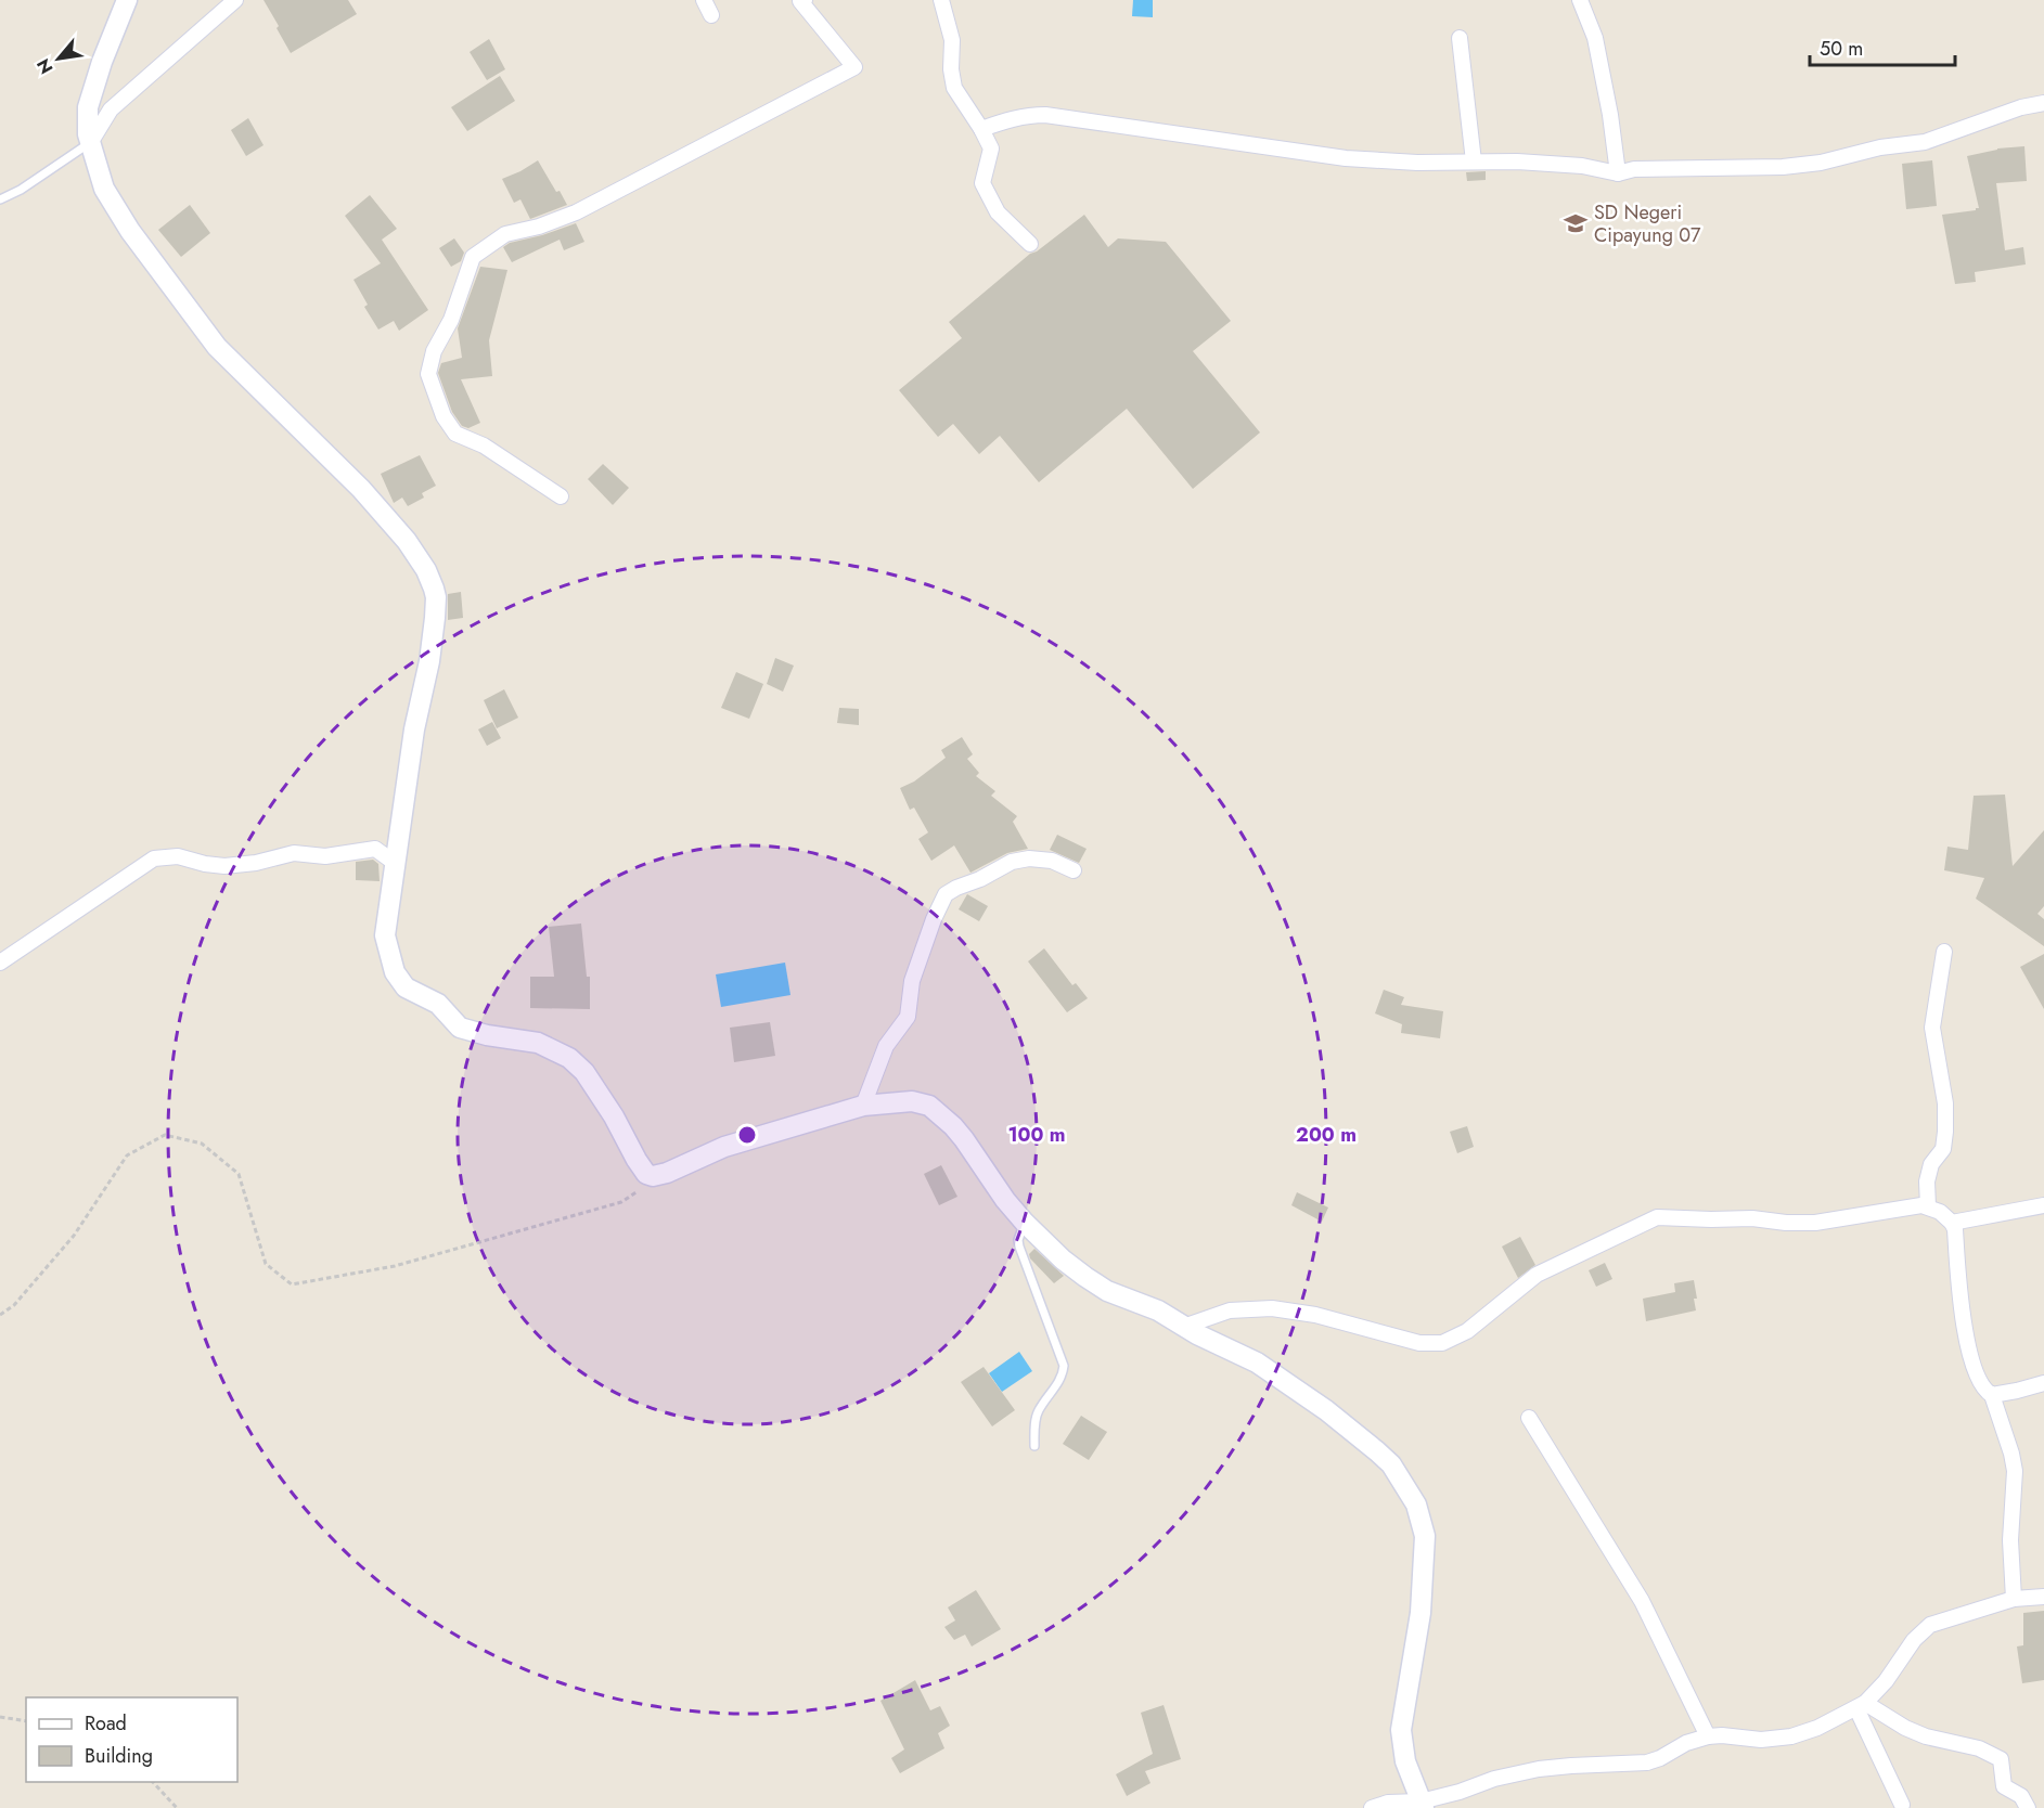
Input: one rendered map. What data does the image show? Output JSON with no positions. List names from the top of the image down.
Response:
{
  "places": {
    "school or university": ["SD Negeri Cipayung 07"]
  },
  "legend": ["Road", "Building"],
  "scale_bar": "50 m",
  "north": "bottom left",
  "rings": ["100 m", "200 m"]
}
